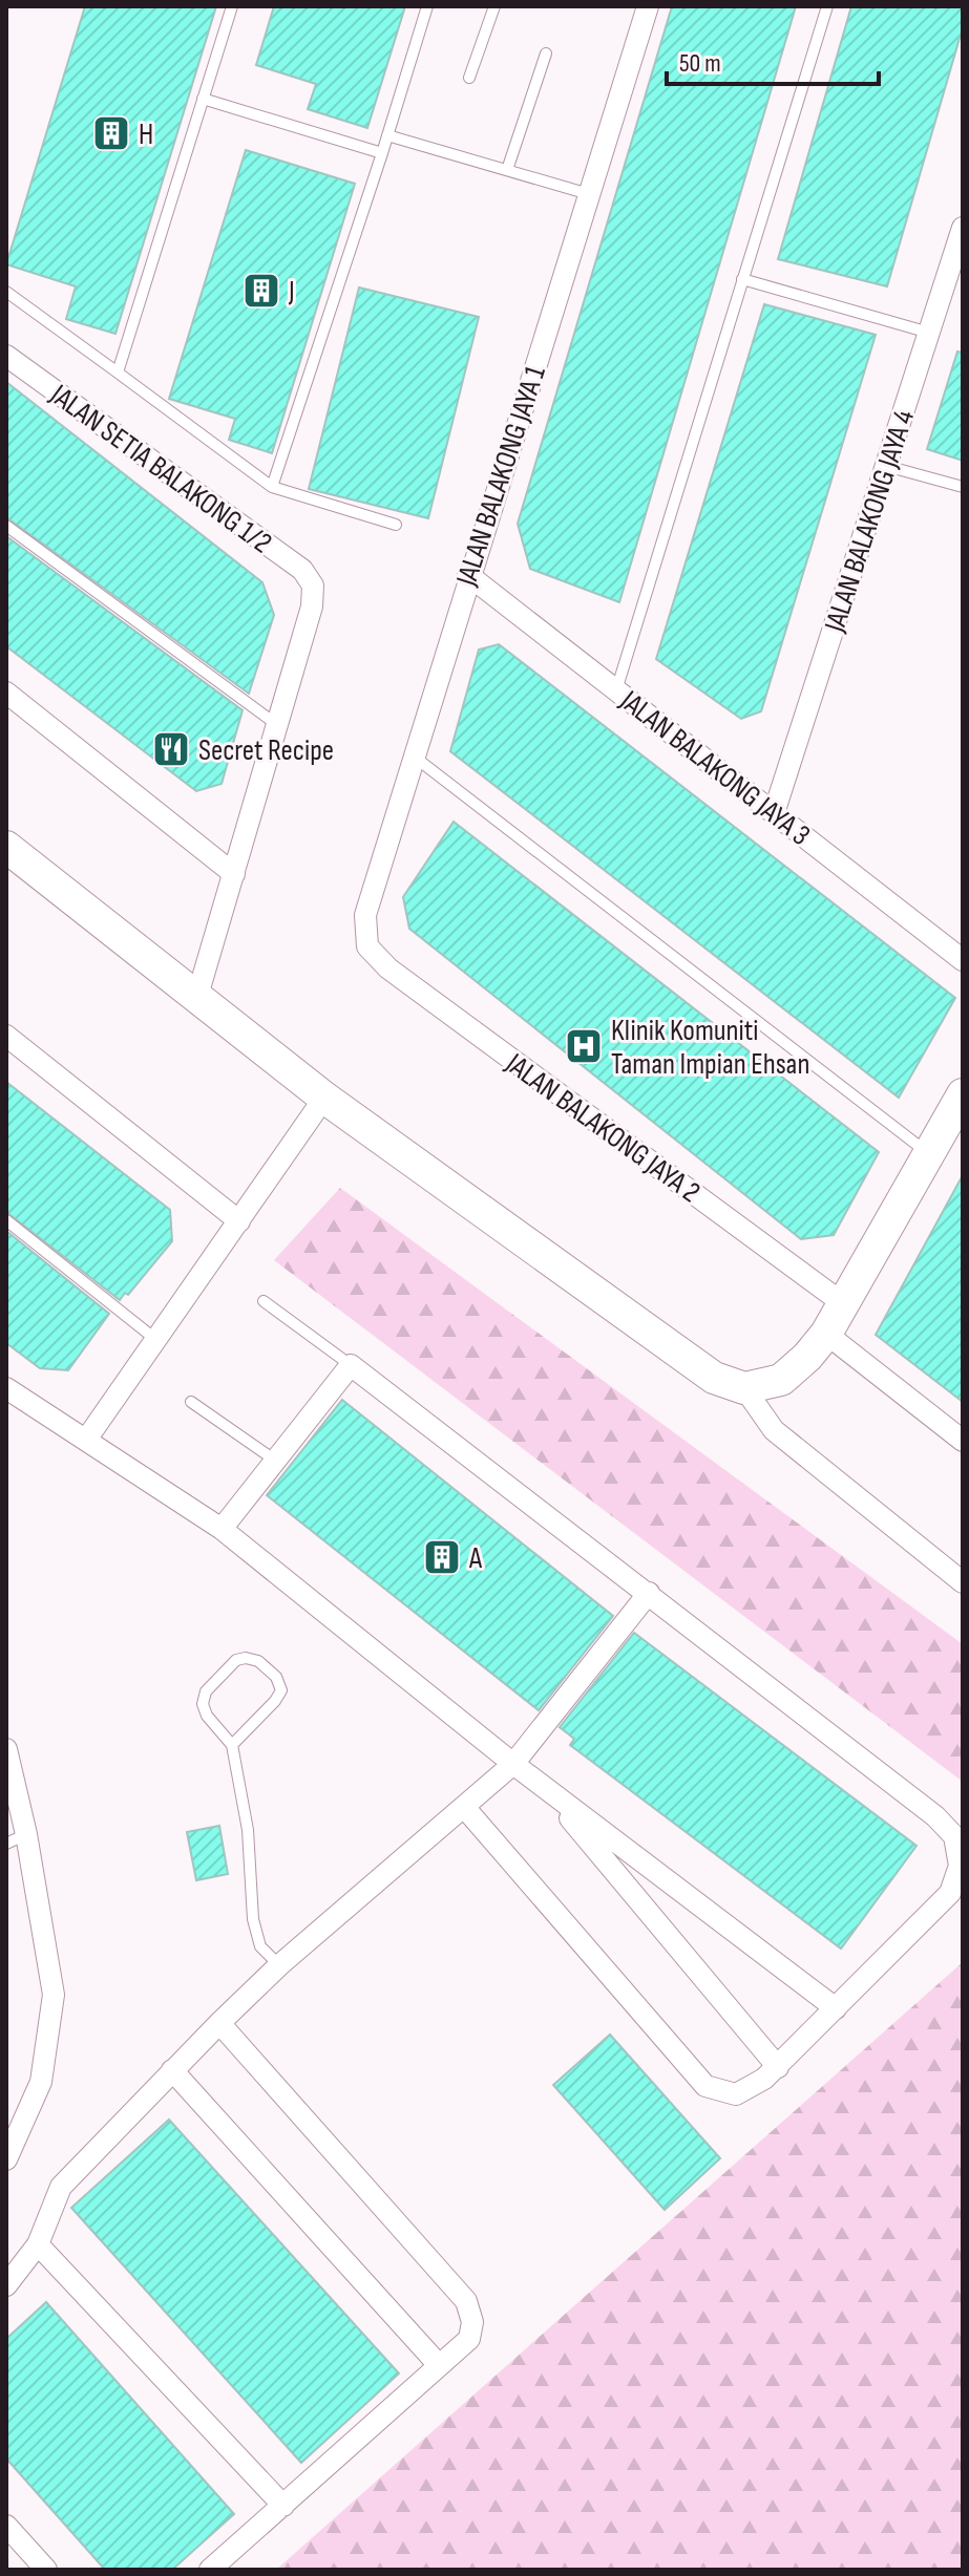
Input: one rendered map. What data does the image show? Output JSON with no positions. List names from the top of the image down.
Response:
{
  "streets": {
    "street": [
      "JALAN SETIA BALAKONG 1/2",
      "JALAN BALAKONG JAYA 1",
      "JALAN BALAKONG JAYA 4",
      "JALAN BALAKONG JAYA 3",
      "JALAN BALAKONG JAYA 2"
    ]
  },
  "crossings": [
    ["JALAN BALAKONG JAYA 1", "JALAN BALAKONG JAYA 3"],
    ["JALAN BALAKONG JAYA 1", "JALAN BALAKONG JAYA 2"],
    ["JALAN BALAKONG JAYA 4", "JALAN BALAKONG JAYA 3"]
  ],
  "places": {
    "building": ["H", "J", "A"],
    "restaurant": ["Secret Recipe"],
    "hospital": ["Klinik Komuniti Taman Impian Ehsan"]
  },
  "scale_bar": "50 m"
}
